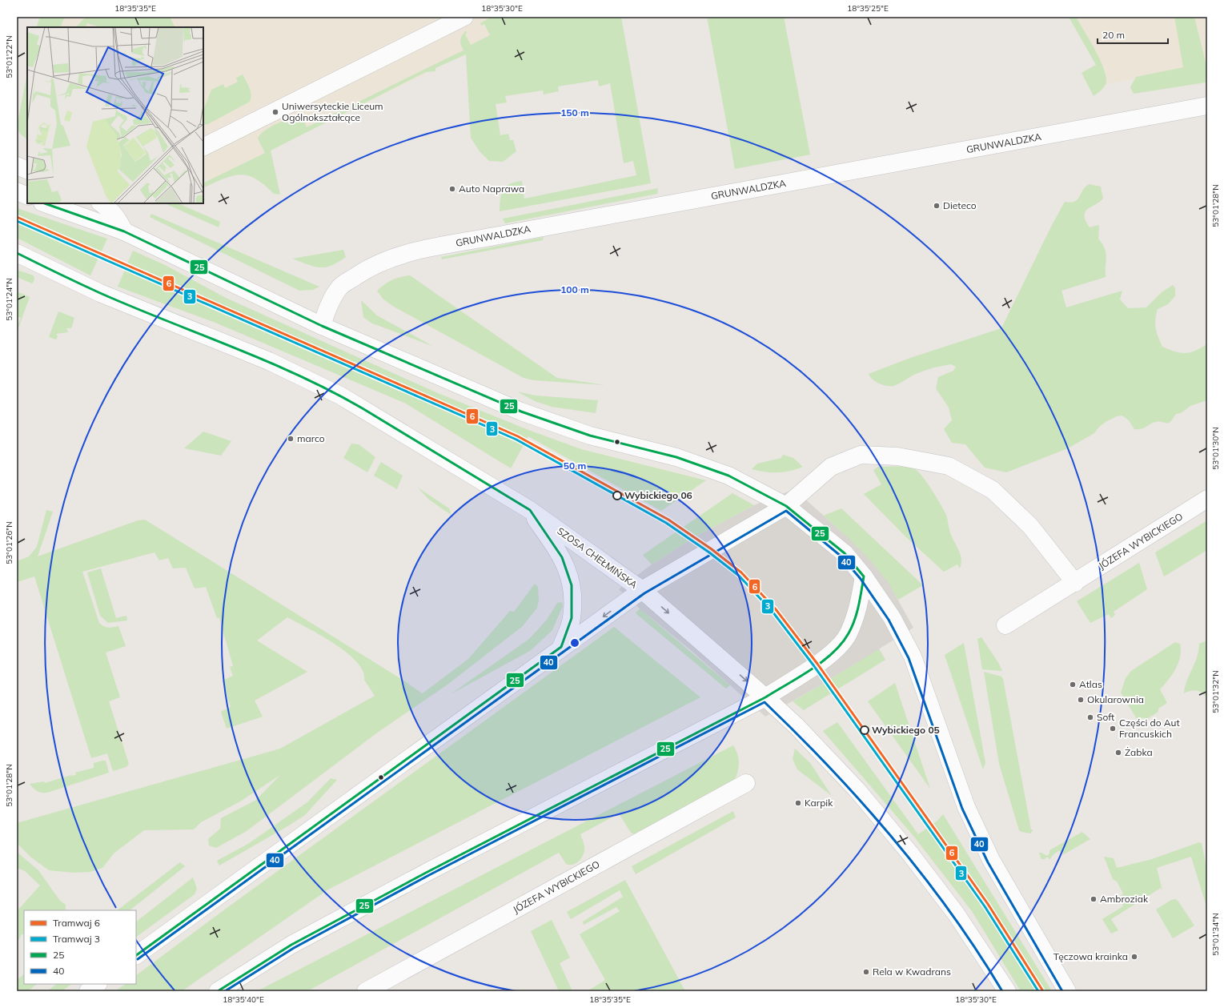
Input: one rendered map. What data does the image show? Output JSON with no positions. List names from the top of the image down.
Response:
{
  "streets": {
    "main road": ["GRUNWALDZKA", "JÓZEFA WYBICKIEGO", "SZOSA CHEŁMIŃSKA"]
  },
  "places": [
    "Uniwersyteckie Liceum Ogólnokształcące",
    "Auto Naprawa",
    "Dieteco",
    "marco",
    "Wybickiego 06",
    "Atlas",
    "Okularownia",
    "Soft",
    "Części do Aut Francuskich",
    "Wybickiego 05",
    "Żabka",
    "Karpik",
    "Ambroziak",
    "Tęczowa krainka",
    "Rela w Kwadrans"
  ],
  "lines": [
    "transit line 25",
    "tram line 6",
    "tram line 3",
    "transit line 40"
  ],
  "legend": [
    "Tramwaj 6",
    "Tramwaj 3",
    "25",
    "40"
  ],
  "scale_bar": "20 m",
  "coordinates": [
    "18°35'35\"E",
    "18°35'30\"E",
    "18°35'25\"E",
    "53°01'22\"N",
    "53°01'28\"N",
    "53°01'24\"N",
    "53°01'30\"N",
    "53°01'26\"N",
    "53°01'32\"N",
    "53°01'34\"N",
    "18°35'40\"E"
  ],
  "rings": ["150 m", "100 m", "50 m"]
}
